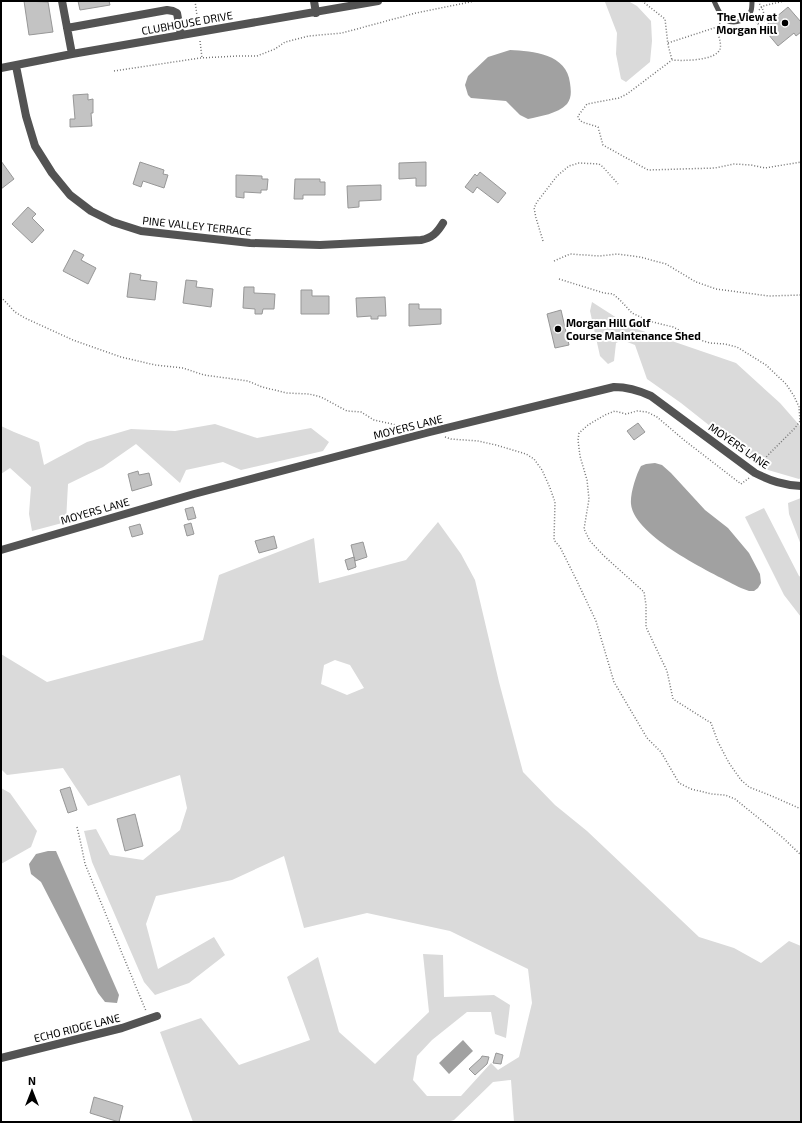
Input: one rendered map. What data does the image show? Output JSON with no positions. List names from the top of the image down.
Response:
{
  "streets": {
    "street": [
      "CLUBHOUSE DRIVE",
      "PINE VALLEY TERRACE",
      "MOYERS LANE",
      "ECHO RIDGE LANE"
    ]
  },
  "crossings": [
    ["CLUBHOUSE DRIVE", "PINE VALLEY TERRACE"]
  ],
  "places": ["The View at Morgan Hill", "Morgan Hill Golf Course Maintenance Shed"],
  "north": "top"
}
